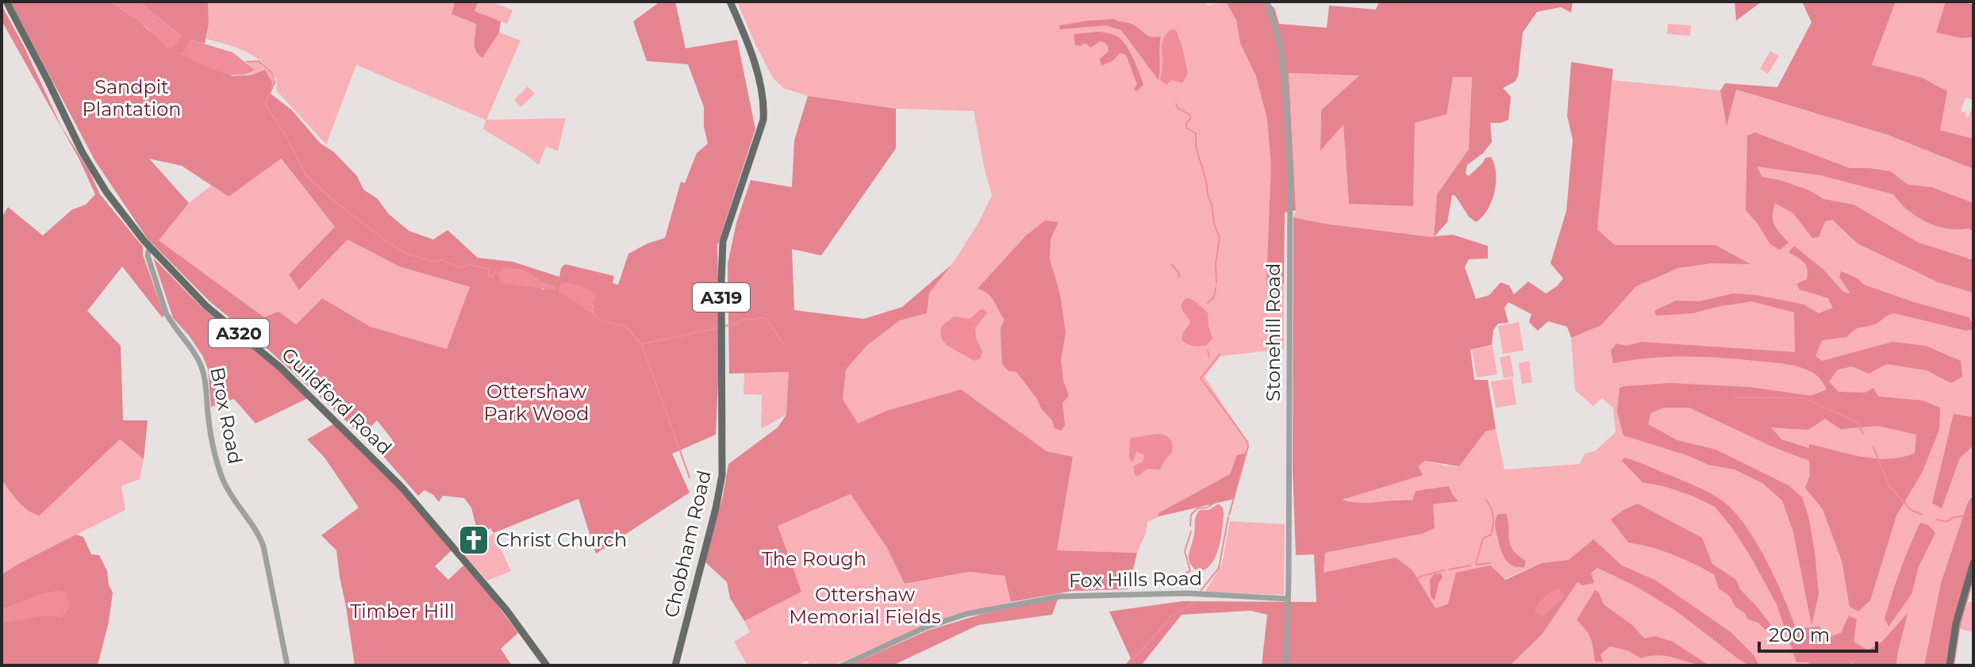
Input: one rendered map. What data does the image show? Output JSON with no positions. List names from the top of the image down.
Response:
{
  "streets": {
    "main road": [
      "A319",
      "A320",
      "Guildford Road",
      "Chobham Road"
    ],
    "street": ["Stonehill Road", "Brox Road", "Fox Hills Road"]
  },
  "crossings": [
    ["Stonehill Road", "Fox Hills Road"],
    ["Guildford Road", "Brox Road"]
  ],
  "parks": [
    "Sandpit Plantation",
    "Ottershaw Park Wood",
    "The Rough",
    "Ottershaw Memorial Fields",
    "Timber Hill"
  ],
  "places": {
    "church": ["Christ Church"]
  },
  "scale_bar": "200 m"
}
